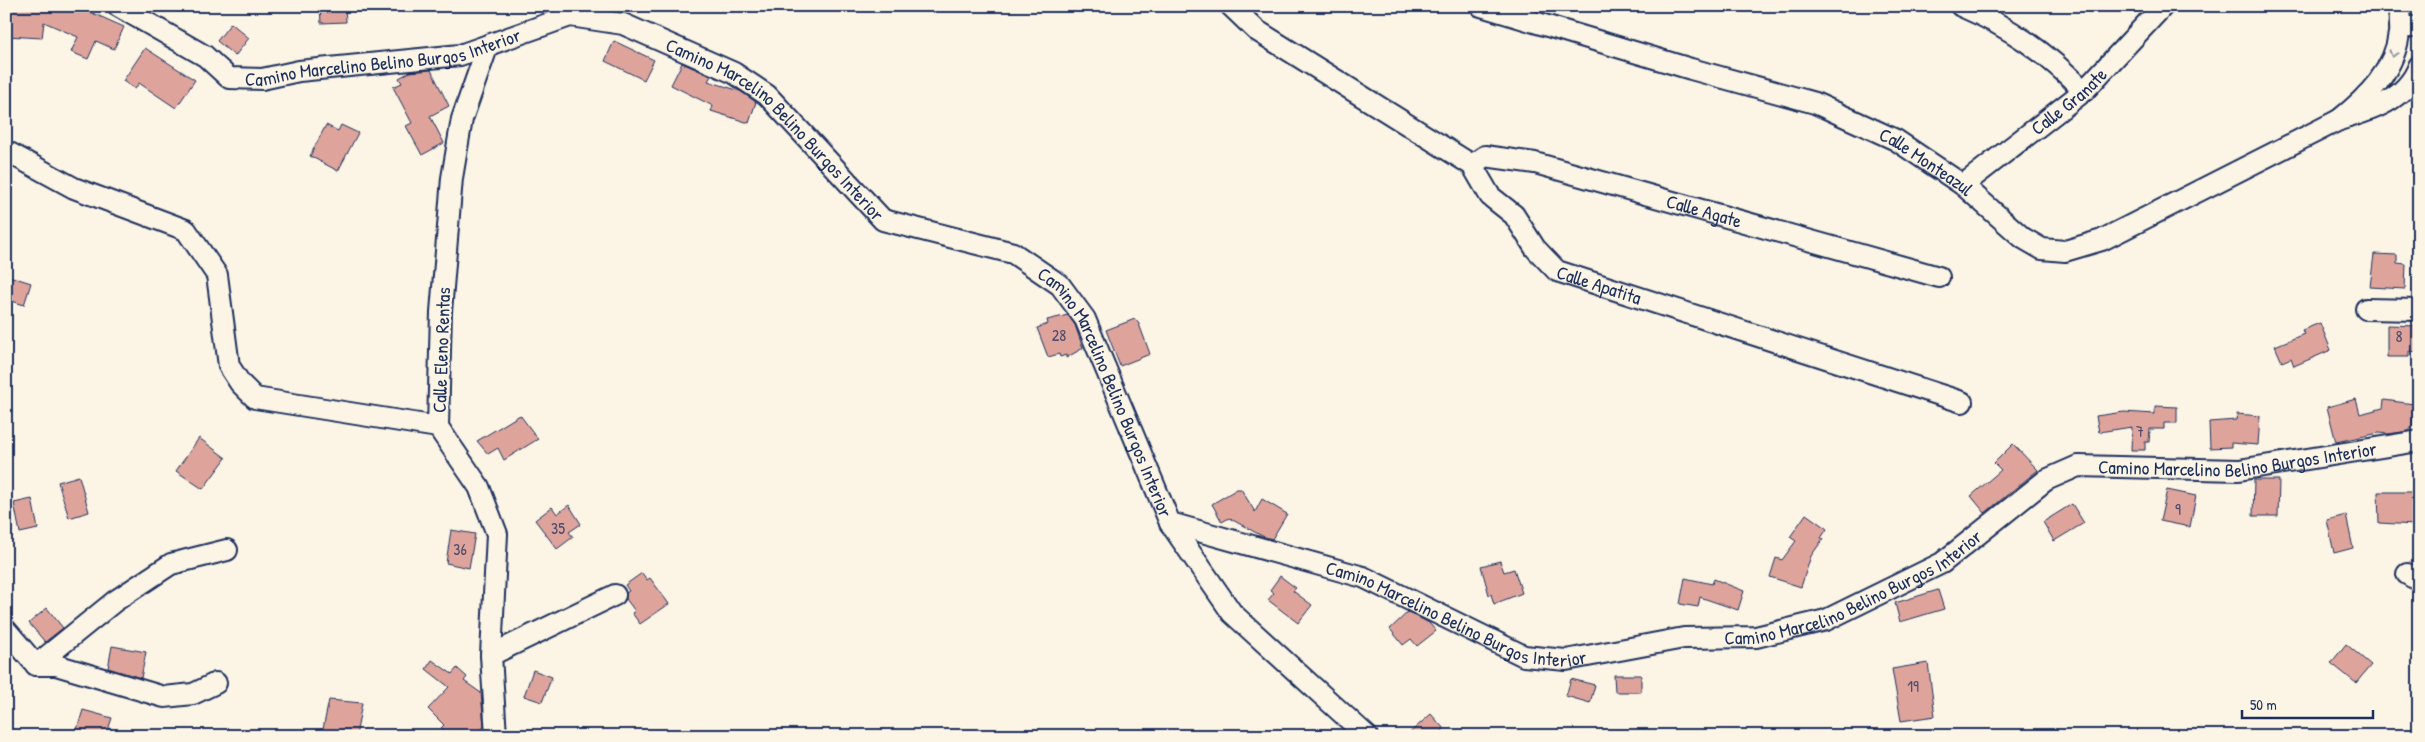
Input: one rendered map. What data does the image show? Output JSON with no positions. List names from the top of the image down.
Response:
{
  "streets": {
    "street": [
      "Camino Marcelino Belino Burgos Interior",
      "Calle Granate",
      "Calle Monteazul",
      "Calle Agate",
      "Calle Apatita",
      "Calle Eleno Rentas"
    ]
  },
  "crossings": [
    ["Camino Marcelino Belino Burgos Interior", "Calle Eleno Rentas"],
    ["Calle Granate", "Calle Monteazul"],
    ["Calle Agate", "Calle Apatita"]
  ],
  "house_numbers": [
    "28",
    "8",
    "7",
    "9",
    "35",
    "36",
    "19"
  ],
  "scale_bar": "50 m"
}
